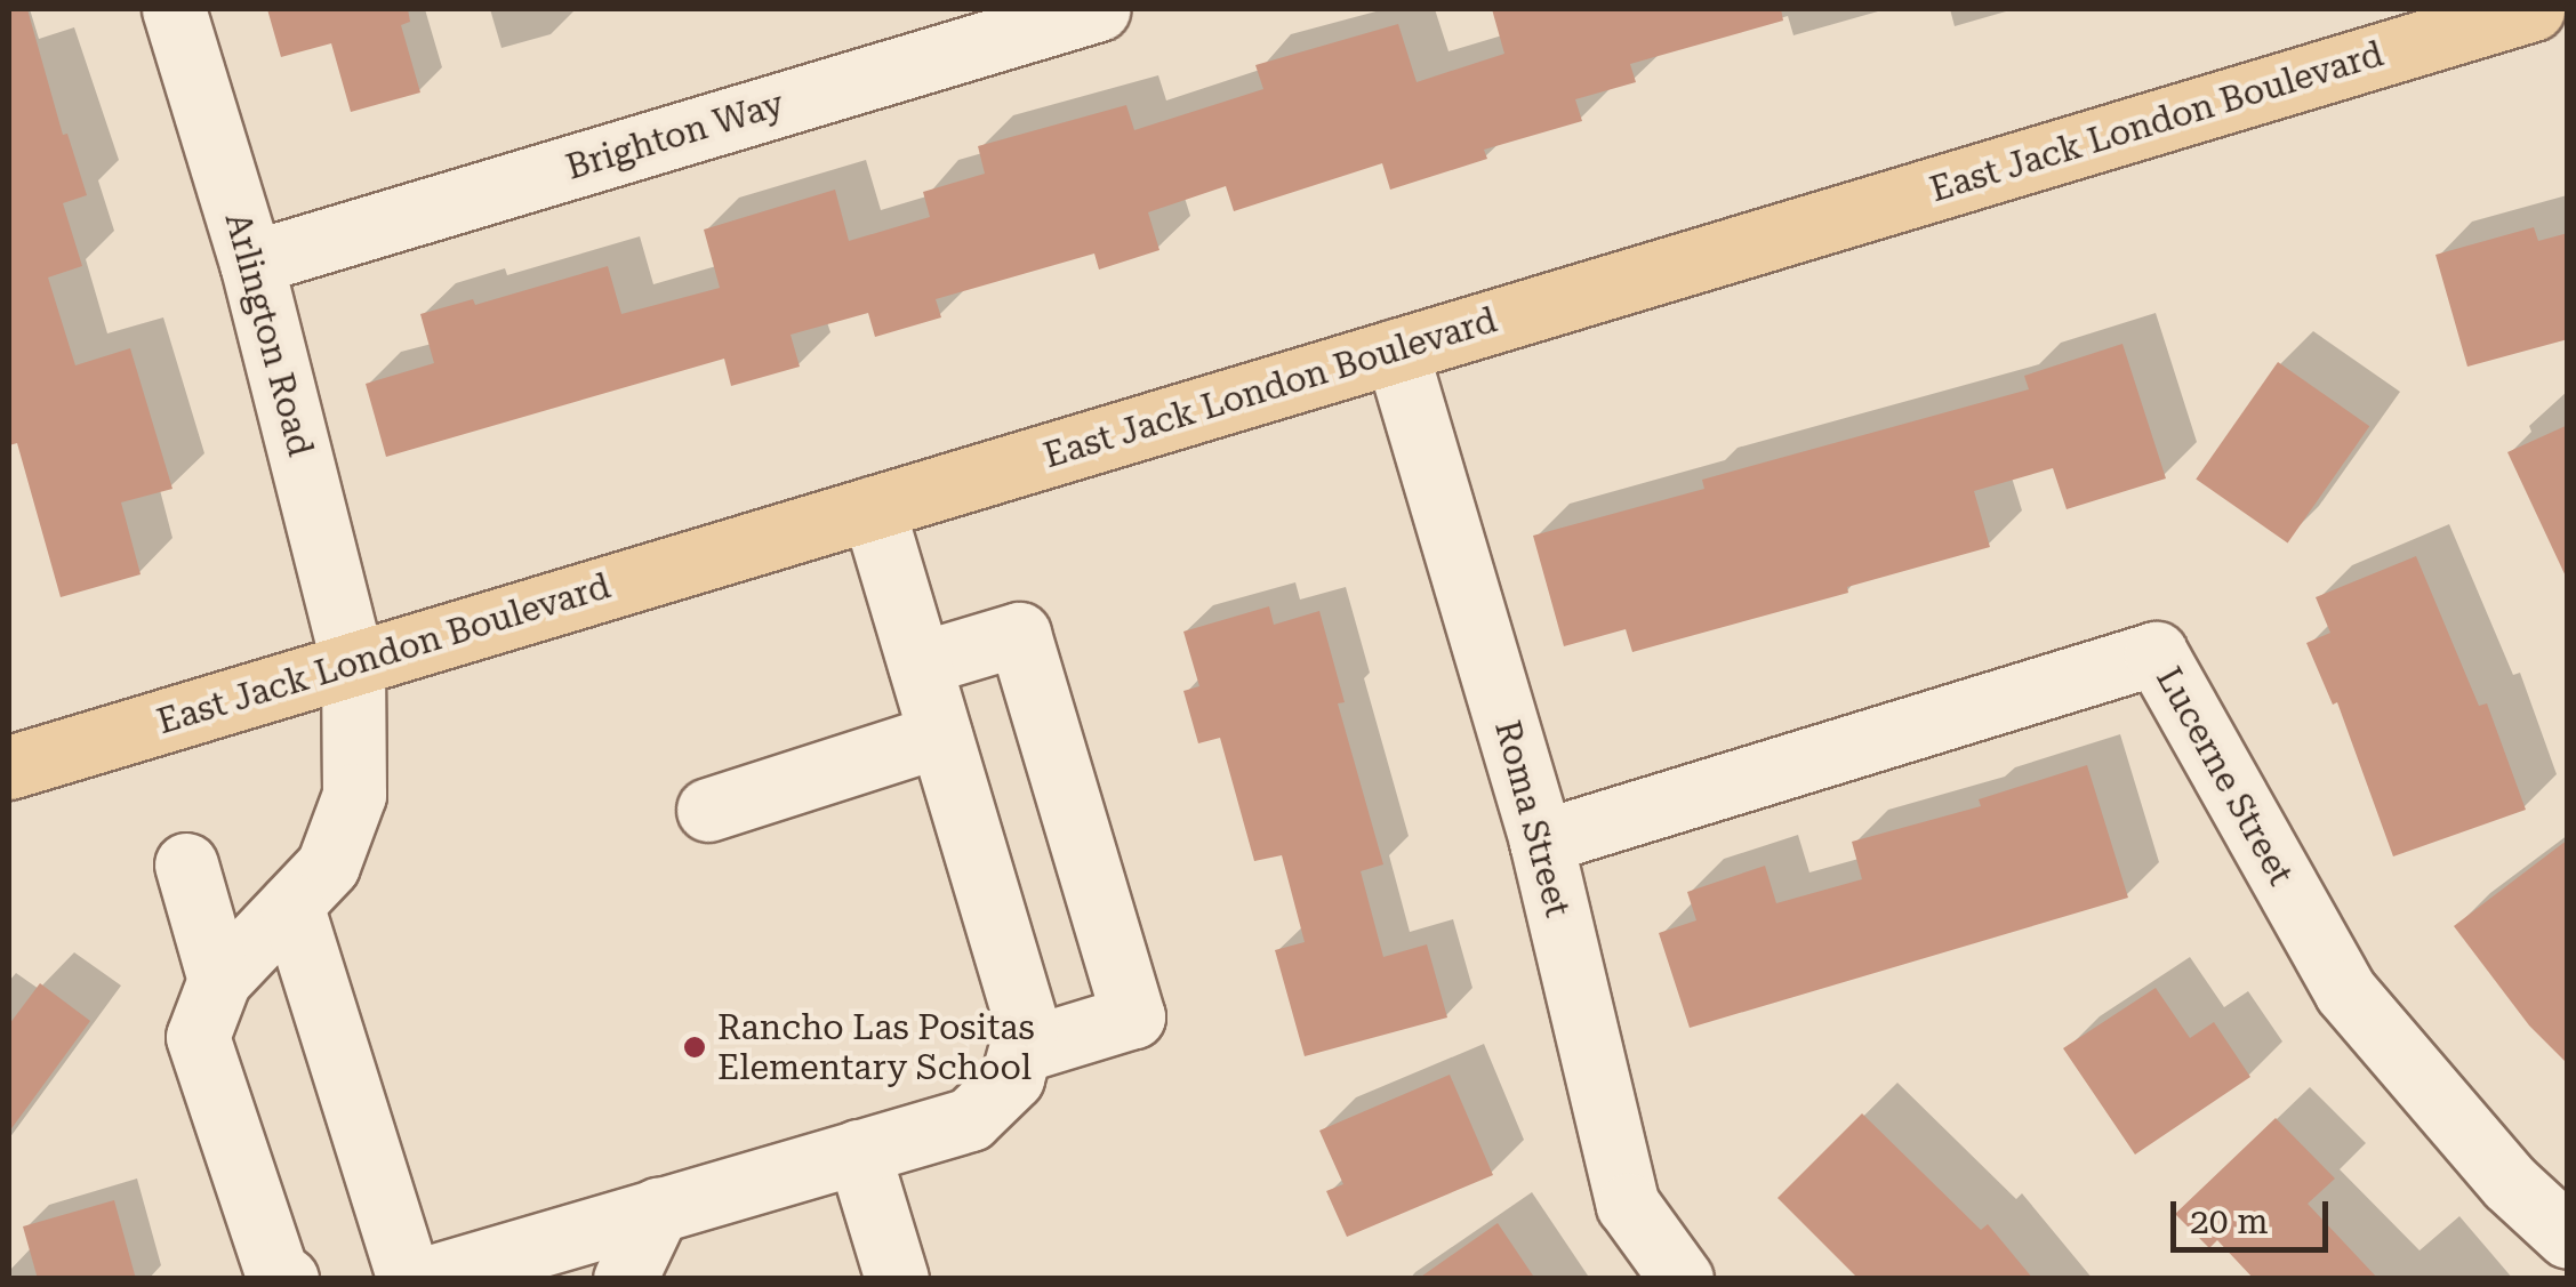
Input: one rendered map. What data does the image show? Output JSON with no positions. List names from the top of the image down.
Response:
{
  "streets": {
    "main road": ["East Jack London Boulevard"],
    "street": [
      "Brighton Way",
      "Arlington Road",
      "Lucerne Street",
      "Roma Street"
    ]
  },
  "crossings": [
    ["East Jack London Boulevard", "Arlington Road"],
    ["East Jack London Boulevard", "Roma Street"],
    ["Brighton Way", "Arlington Road"],
    ["Lucerne Street", "Roma Street"]
  ],
  "places": ["Rancho Las Positas Elementary School"],
  "scale_bar": "20 m"
}
